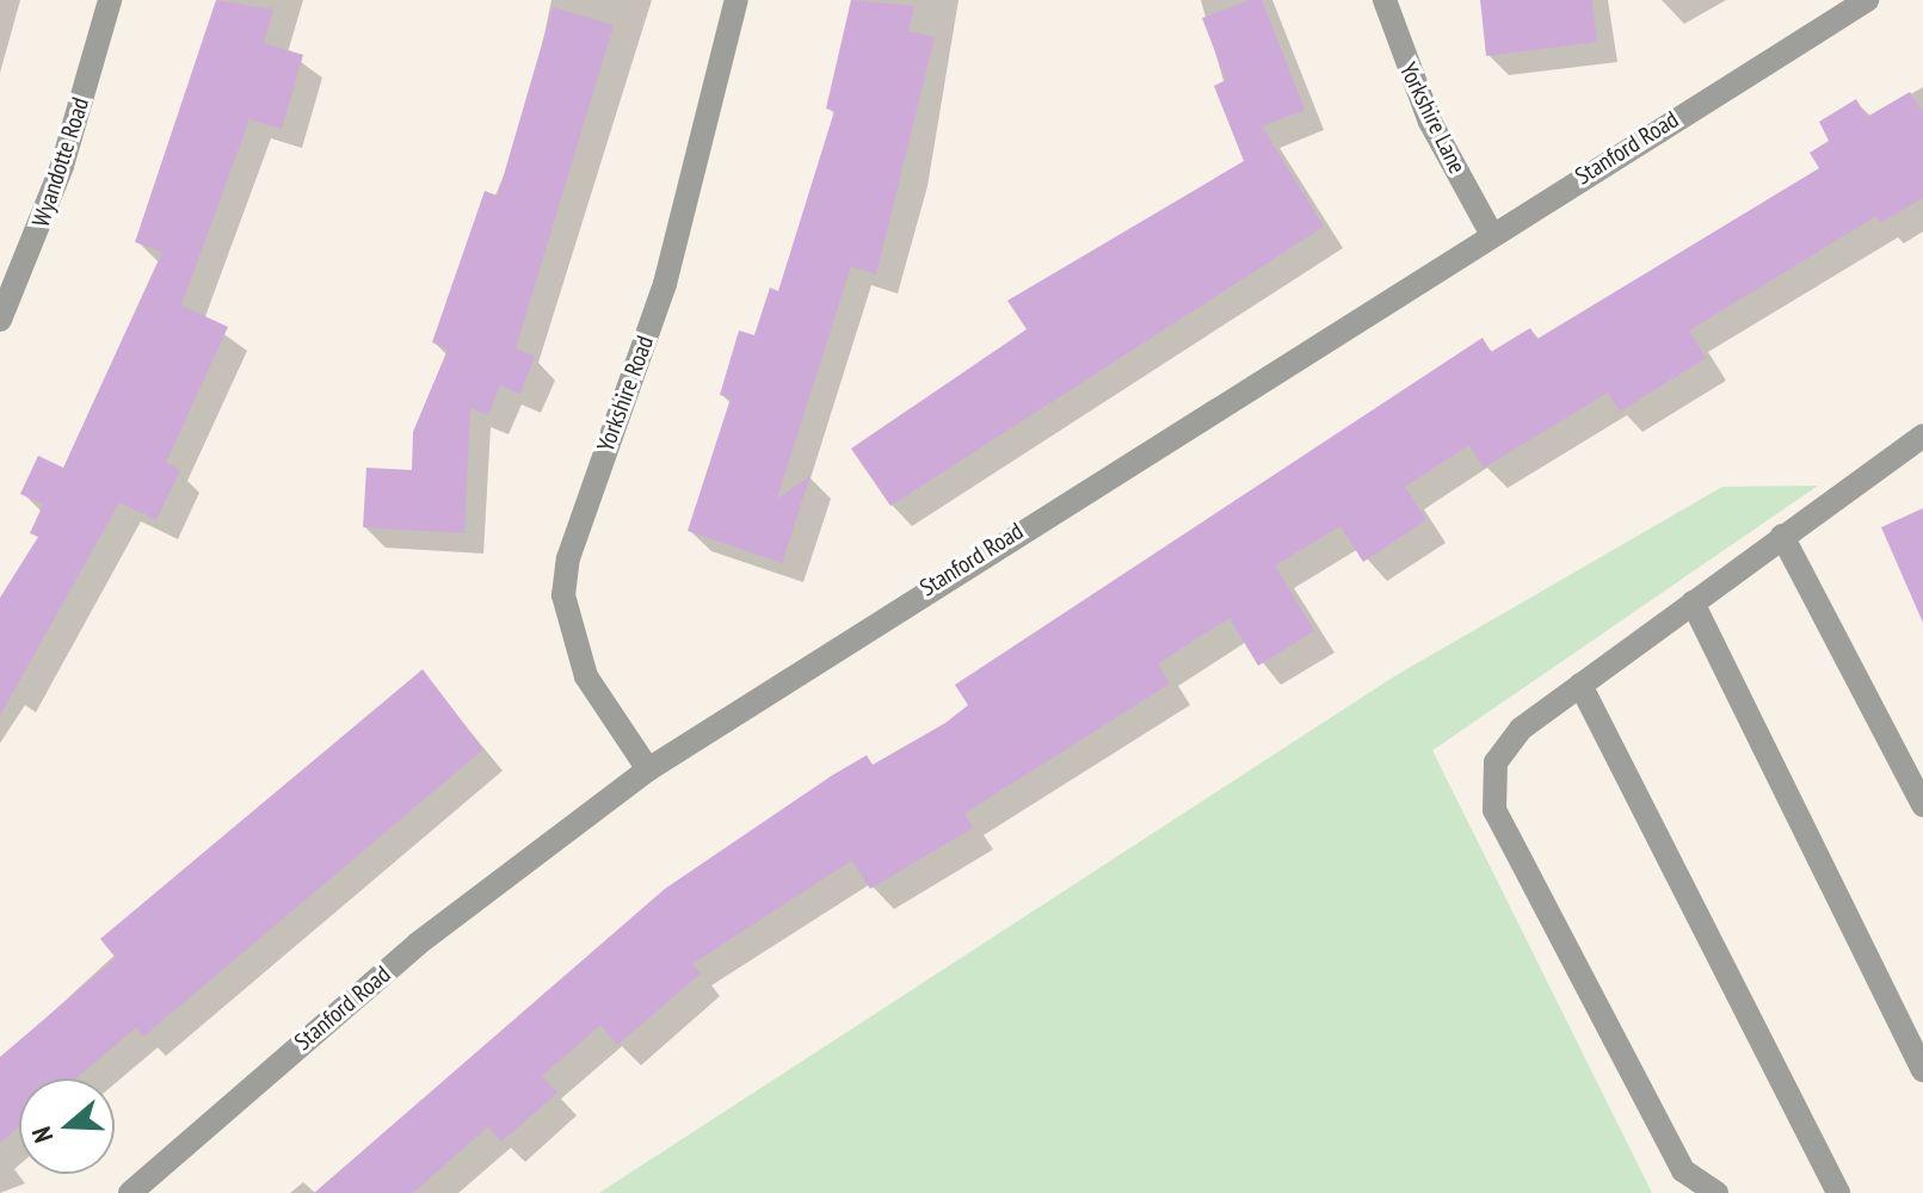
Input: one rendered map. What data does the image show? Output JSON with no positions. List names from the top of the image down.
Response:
{
  "streets": {
    "street": [
      "Yorkshire Lane",
      "Stanford Road",
      "Wyandotte Road",
      "Yorkshire Road"
    ]
  },
  "crossings": [
    ["Yorkshire Lane", "Stanford Road"],
    ["Stanford Road", "Yorkshire Road"]
  ],
  "north": "left"
}
